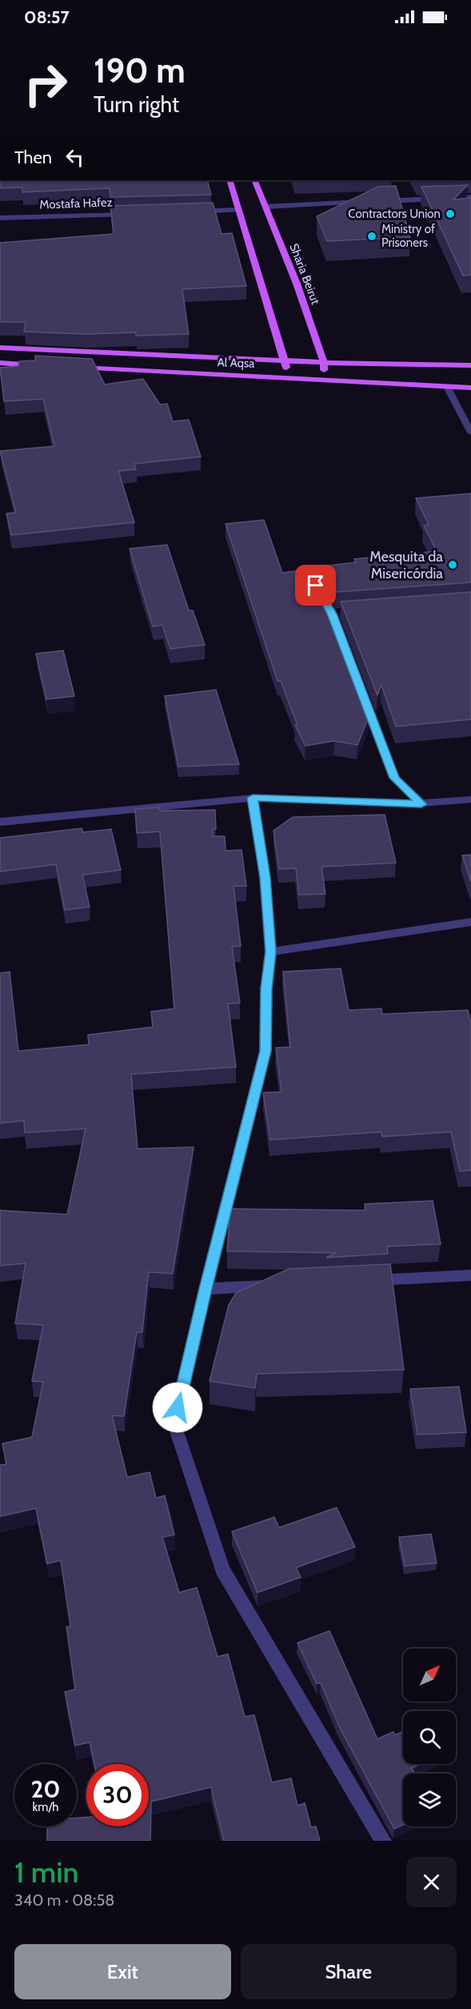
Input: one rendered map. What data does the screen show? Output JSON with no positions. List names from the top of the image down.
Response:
{
  "streets": {
    "main road": ["Sharia Beirut", "Al Aqsa"],
    "street": ["Mostafa Hafez"]
  },
  "crossings": [
    ["Sharia Beirut", "Al Aqsa"]
  ],
  "places": ["Contractors Union", "Ministry of Prisoners", "Mesquita da Misericórdia"],
  "north": "top right",
  "page": {
    "status": "08:57",
    "turn": ["190 m", "Turn right"],
    "then": "Then",
    "speed": "20 km/h",
    "limit": "30",
    "heading": ["1 min", "340 m · 08:58"],
    "buttons": ["Exit", "Share"]
  }
}
